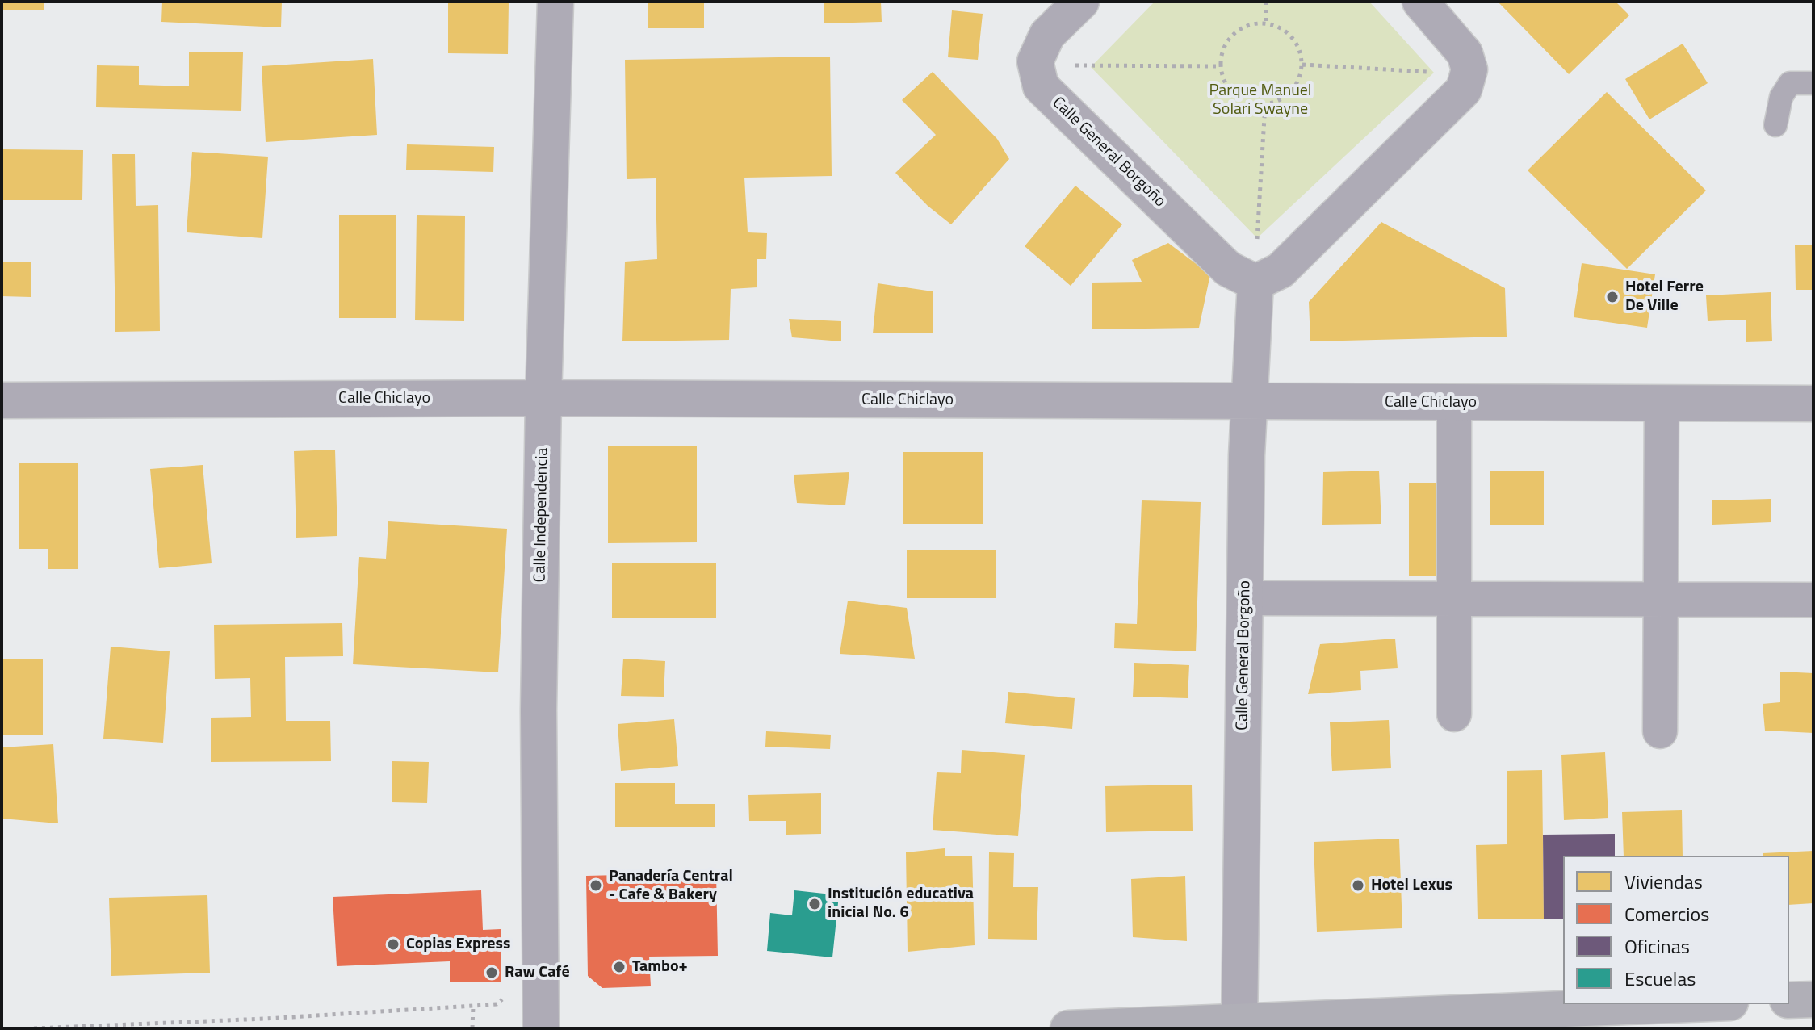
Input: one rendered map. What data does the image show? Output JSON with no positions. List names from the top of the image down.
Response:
{
  "streets": {
    "street": ["Calle General Borgoño", "Calle Chiclayo", "Calle Independencia"]
  },
  "crossings": [
    ["Calle General Borgoño", "Calle Chiclayo"],
    ["Calle Chiclayo", "Calle Independencia"]
  ],
  "parks": ["Parque Manuel Solari Swayne"],
  "places": [
    "Hotel Ferre De Ville",
    "Panadería Central - Cafe & Bakery",
    "Hotel Lexus",
    "Institución educativa inicial No. 6",
    "Copias Express",
    "Tambo+",
    "Raw Café"
  ],
  "legend": [
    "Viviendas",
    "Comercios",
    "Oficinas",
    "Escuelas"
  ]
}
